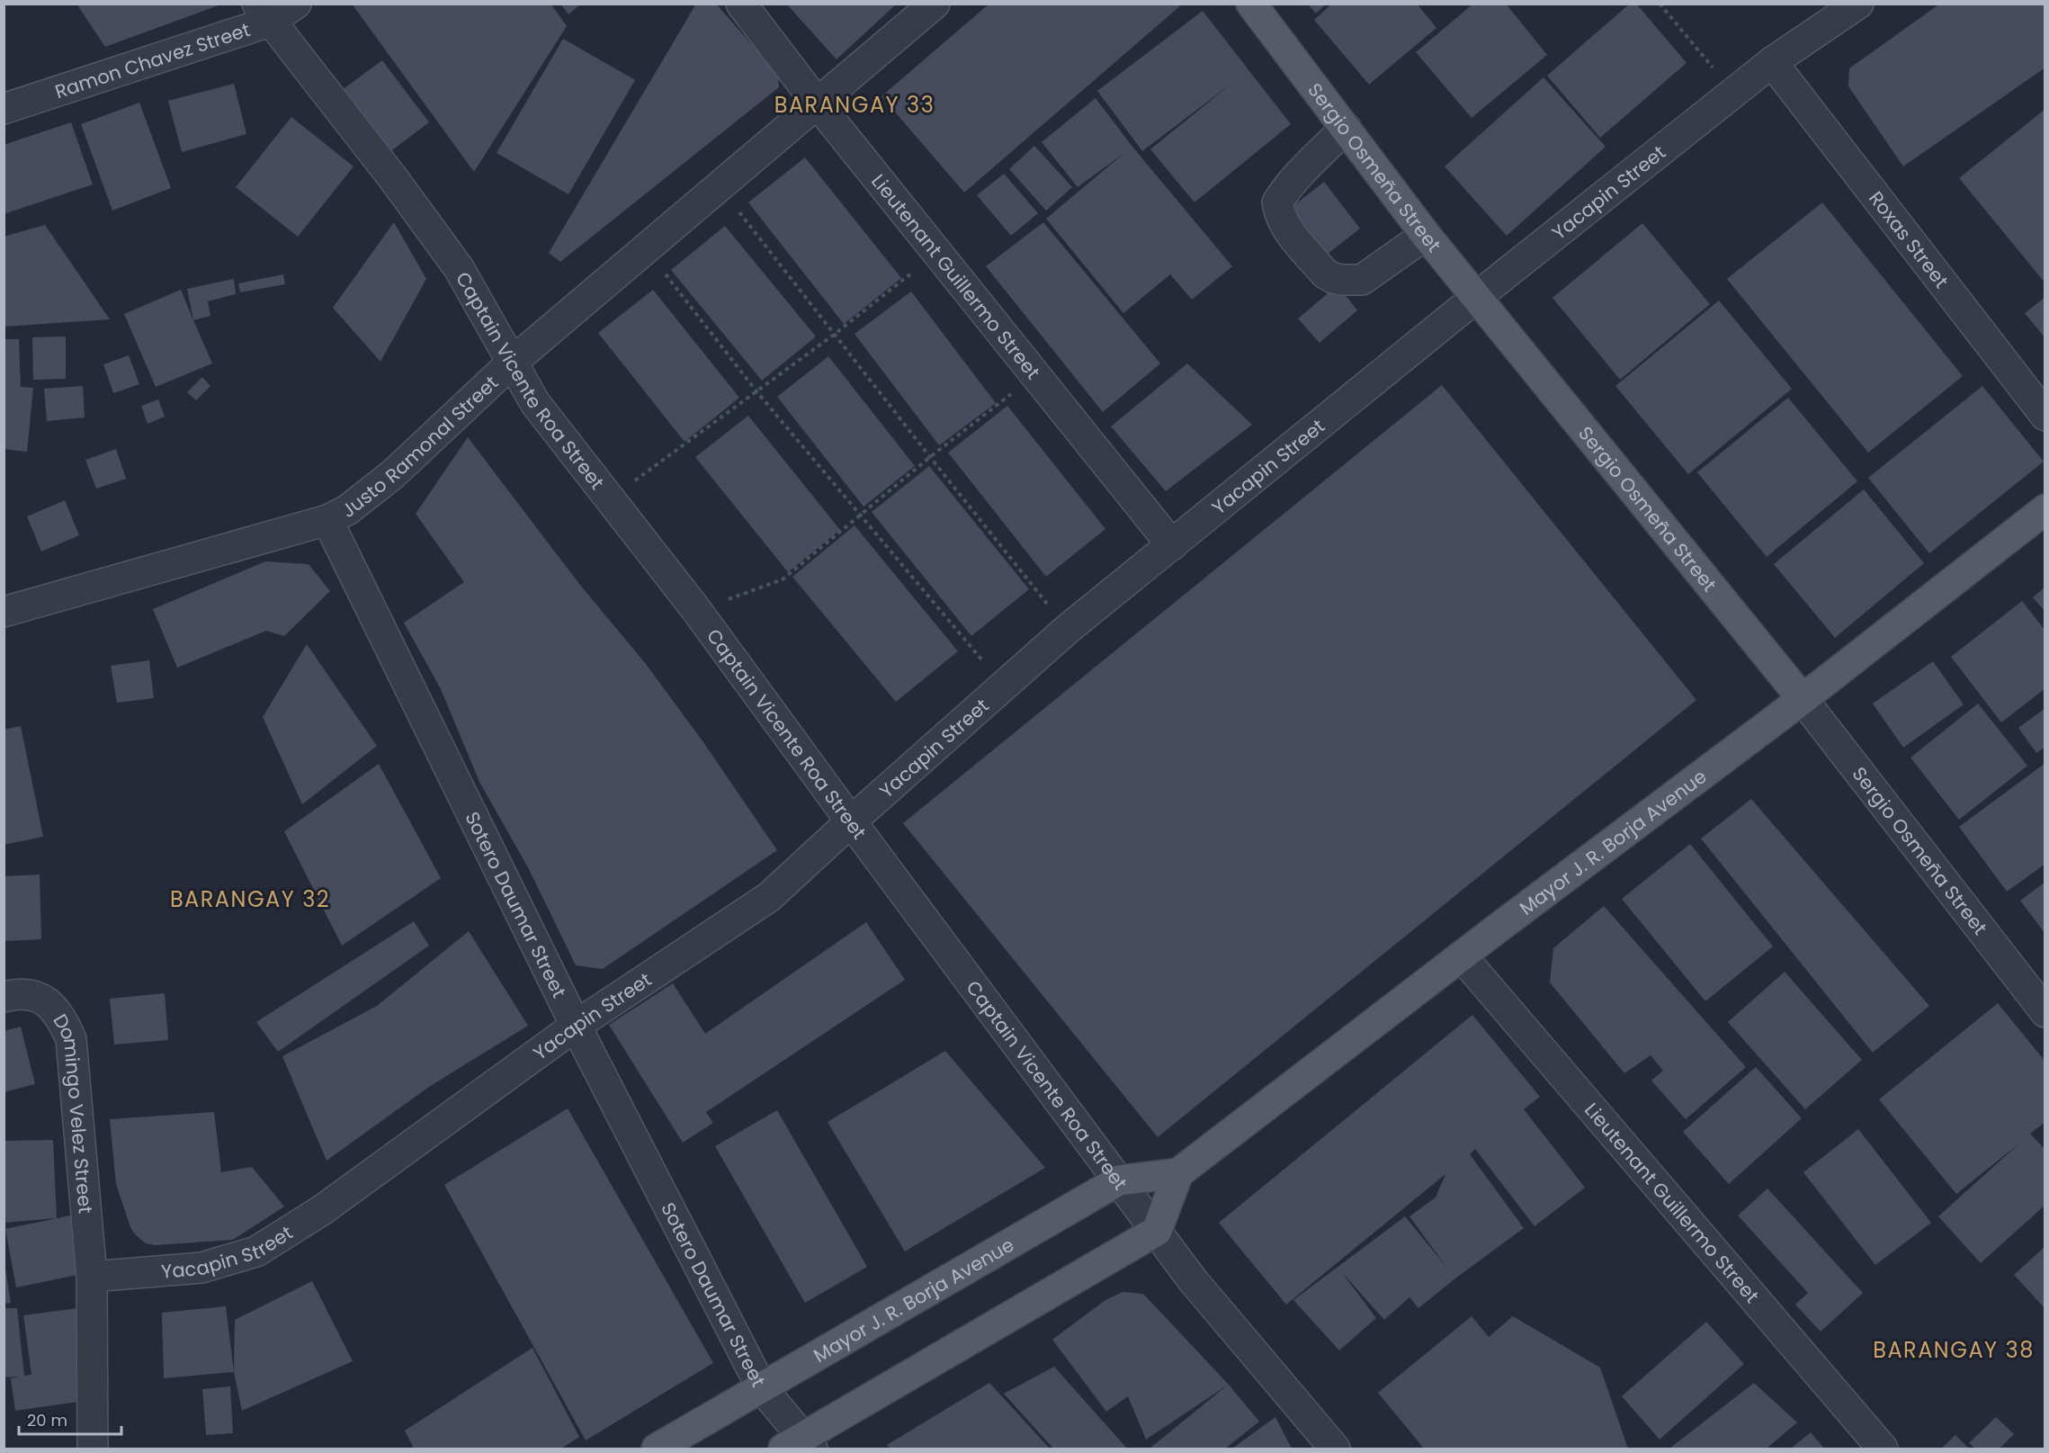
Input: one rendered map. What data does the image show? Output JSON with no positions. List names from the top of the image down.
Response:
{
  "streets": {
    "main road": ["Sergio Osmeña Street", "Mayor J. R. Borja Avenue"],
    "street": [
      "Ramon Chavez Street",
      "Yacapin Street",
      "Roxas Street",
      "Lieutenant Guillermo Street",
      "Captain Vicente Roa Street",
      "Justo Ramonal Street",
      "Sotero Daumar Street",
      "Domingo Velez Street"
    ]
  },
  "crossings": [
    ["Ramon Chavez Street", "Captain Vicente Roa Street"],
    ["Sergio Osmeña Street", "Yacapin Street"],
    ["Sergio Osmeña Street", "Mayor J. R. Borja Avenue"],
    ["Yacapin Street", "Roxas Street"],
    ["Yacapin Street", "Lieutenant Guillermo Street"],
    ["Yacapin Street", "Captain Vicente Roa Street"],
    ["Yacapin Street", "Sotero Daumar Street"],
    ["Yacapin Street", "Domingo Velez Street"],
    ["Lieutenant Guillermo Street", "Justo Ramonal Street"],
    ["Lieutenant Guillermo Street", "Mayor J. R. Borja Avenue"],
    ["Captain Vicente Roa Street", "Justo Ramonal Street"],
    ["Captain Vicente Roa Street", "Mayor J. R. Borja Avenue"],
    ["Justo Ramonal Street", "Sotero Daumar Street"],
    ["Mayor J. R. Borja Avenue", "Sotero Daumar Street"]
  ],
  "districts": ["BARANGAY 33", "BARANGAY 32", "BARANGAY 38"],
  "scale_bar": "20 m"
}
